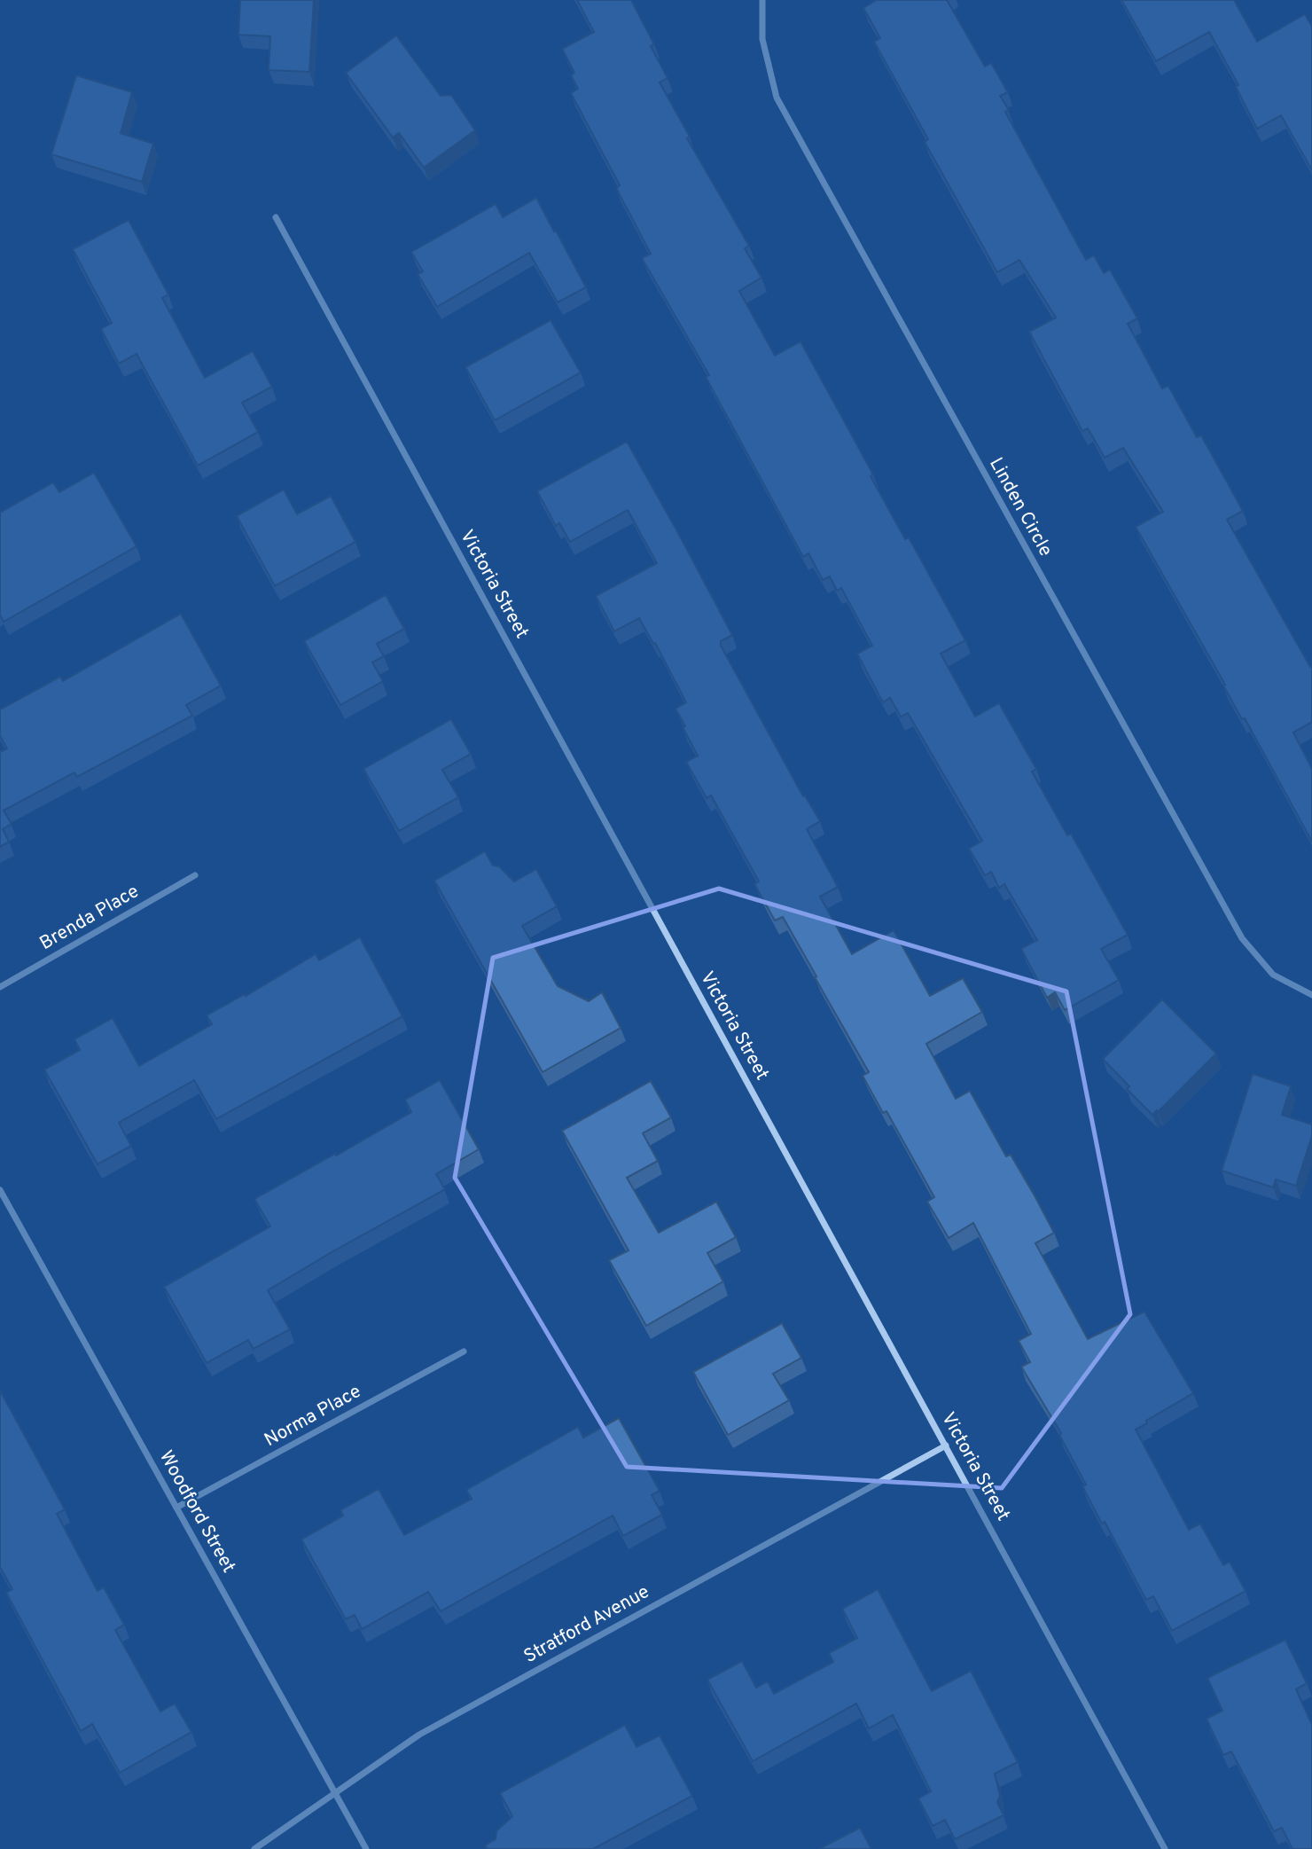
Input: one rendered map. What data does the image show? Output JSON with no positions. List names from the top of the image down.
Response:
{
  "streets": {
    "street": [
      "Linden Circle",
      "Victoria Street",
      "Brenda Place",
      "Norma Place",
      "Woodford Street",
      "Stratford Avenue"
    ]
  },
  "crossings": [
    ["Victoria Street", "Stratford Avenue"],
    ["Norma Place", "Woodford Street"],
    ["Woodford Street", "Stratford Avenue"]
  ]
}
